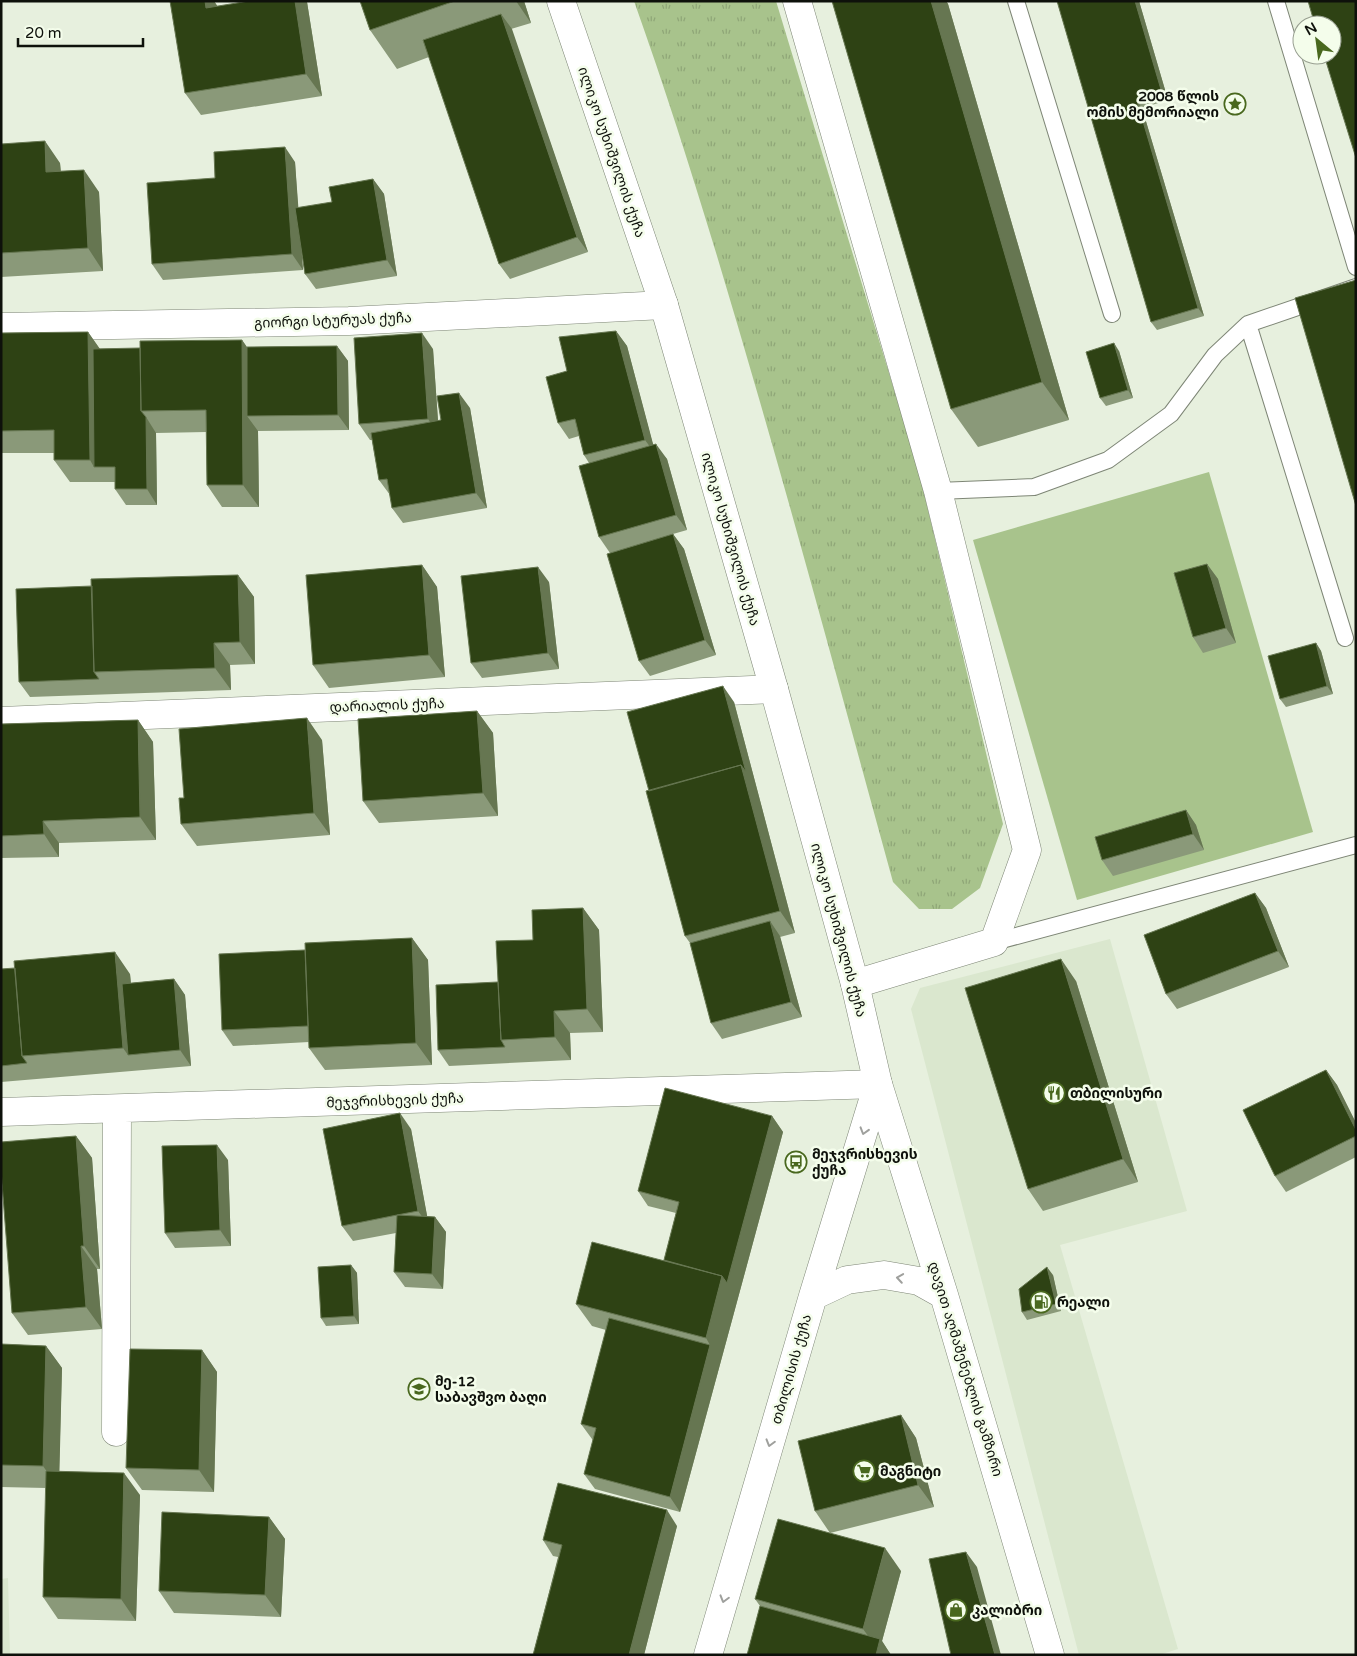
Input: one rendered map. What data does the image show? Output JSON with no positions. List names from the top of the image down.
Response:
{
  "streets": {
    "street": [
      "ილიკო სუხიშვილის ქუჩა",
      "გიორგი სტურუას ქუჩა",
      "დარიალის ქუჩა",
      "მეჯვრისხევის ქუჩა",
      "თბილისის ქუჩა",
      "დავით აღმაშენებლის გამზირი"
    ]
  },
  "crossings": [
    ["ილიკო სუხიშვილის ქუჩა", "გიორგი სტურუას ქუჩა"],
    ["ილიკო სუხიშვილის ქუჩა", "დარიალის ქუჩა"],
    ["ილიკო სუხიშვილის ქუჩა", "მეჯვრისხევის ქუჩა"],
    ["ილიკო სუხიშვილის ქუჩა", "თბილისის ქუჩა"],
    ["ილიკო სუხიშვილის ქუჩა", "დავით აღმაშენებლის გამზირი"],
    ["მეჯვრისხევის ქუჩა", "თბილისის ქუჩა"],
    ["მეჯვრისხევის ქუჩა", "დავით აღმაშენებლის გამზირი"],
    ["თბილისის ქუჩა", "დავით აღმაშენებლის გამზირი"]
  ],
  "one_way": ["თბილისის ქუჩა"],
  "places": {
    "place": ["2008 წლის ომის მემორიალი"],
    "restaurant": ["თბილისური"],
    "bus stop": ["მეჯვრისხევის ქუჩა"],
    "fuel station": ["რეალი"],
    "school or university": ["მე-12 საბავშვო ბაღი"],
    "supermarket": ["მაგნიტი"],
    "shop": ["კალიბრი"]
  },
  "scale_bar": "20 m",
  "north": "top left"
}
